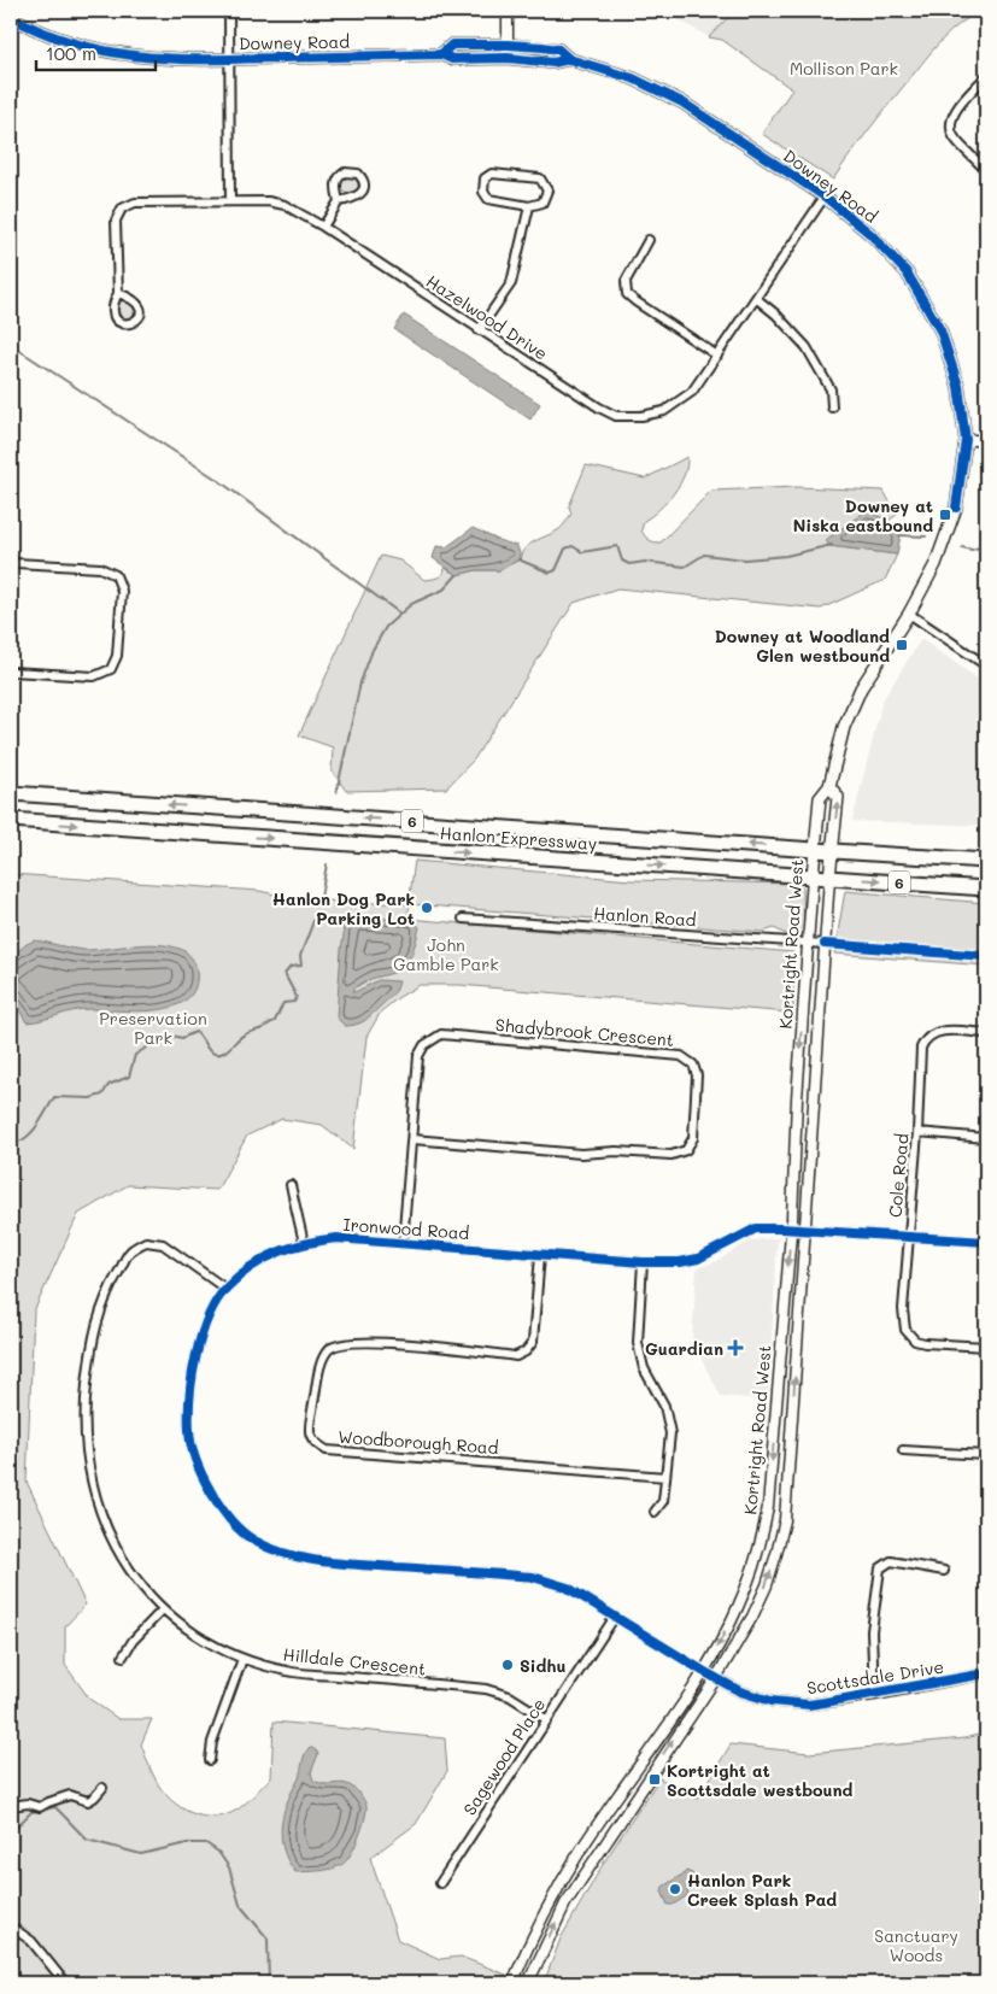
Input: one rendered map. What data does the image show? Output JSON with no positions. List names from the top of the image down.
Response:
{
  "streets": {
    "highway": ["6", "Hanlon Expressway"],
    "main road": ["Downey Road", "Kortright Road West"],
    "street": [
      "Hazelwood Drive",
      "Hanlon Road",
      "Shadybrook Crescent",
      "Cole Road",
      "Ironwood Road",
      "Woodborough Road",
      "Hilldale Crescent",
      "Scottsdale Drive",
      "Sagewood Place"
    ]
  },
  "crossings": [
    ["Downey Road", "Hazelwood Drive"],
    ["Downey Road", "Hanlon Expressway"],
    ["Downey Road", "Kortright Road West"],
    ["Hanlon Expressway", "Kortright Road West"],
    ["Hanlon Road", "Kortright Road West"],
    ["Kortright Road West", "Ironwood Road"],
    ["Kortright Road West", "Scottsdale Drive"],
    ["Shadybrook Crescent", "Ironwood Road"],
    ["Cole Road", "Ironwood Road"],
    ["Ironwood Road", "Woodborough Road"],
    ["Ironwood Road", "Hilldale Crescent"],
    ["Ironwood Road", "Scottsdale Drive"],
    ["Ironwood Road", "Sagewood Place"],
    ["Hilldale Crescent", "Sagewood Place"]
  ],
  "parks": [
    "Mollison Park",
    "John Gamble Park",
    "Preservation Park",
    "Sanctuary Woods"
  ],
  "places": {
    "transit": ["Downey at Niska eastbound", "Downey at Woodland Glen westbound", "Kortright at Scottsdale westbound"],
    "other": ["Hanlon Dog Park Parking Lot", "Sidhu", "Hanlon Park Creek Splash Pad"],
    "health": ["Guardian"]
  },
  "scale_bar": "100 m"
}
